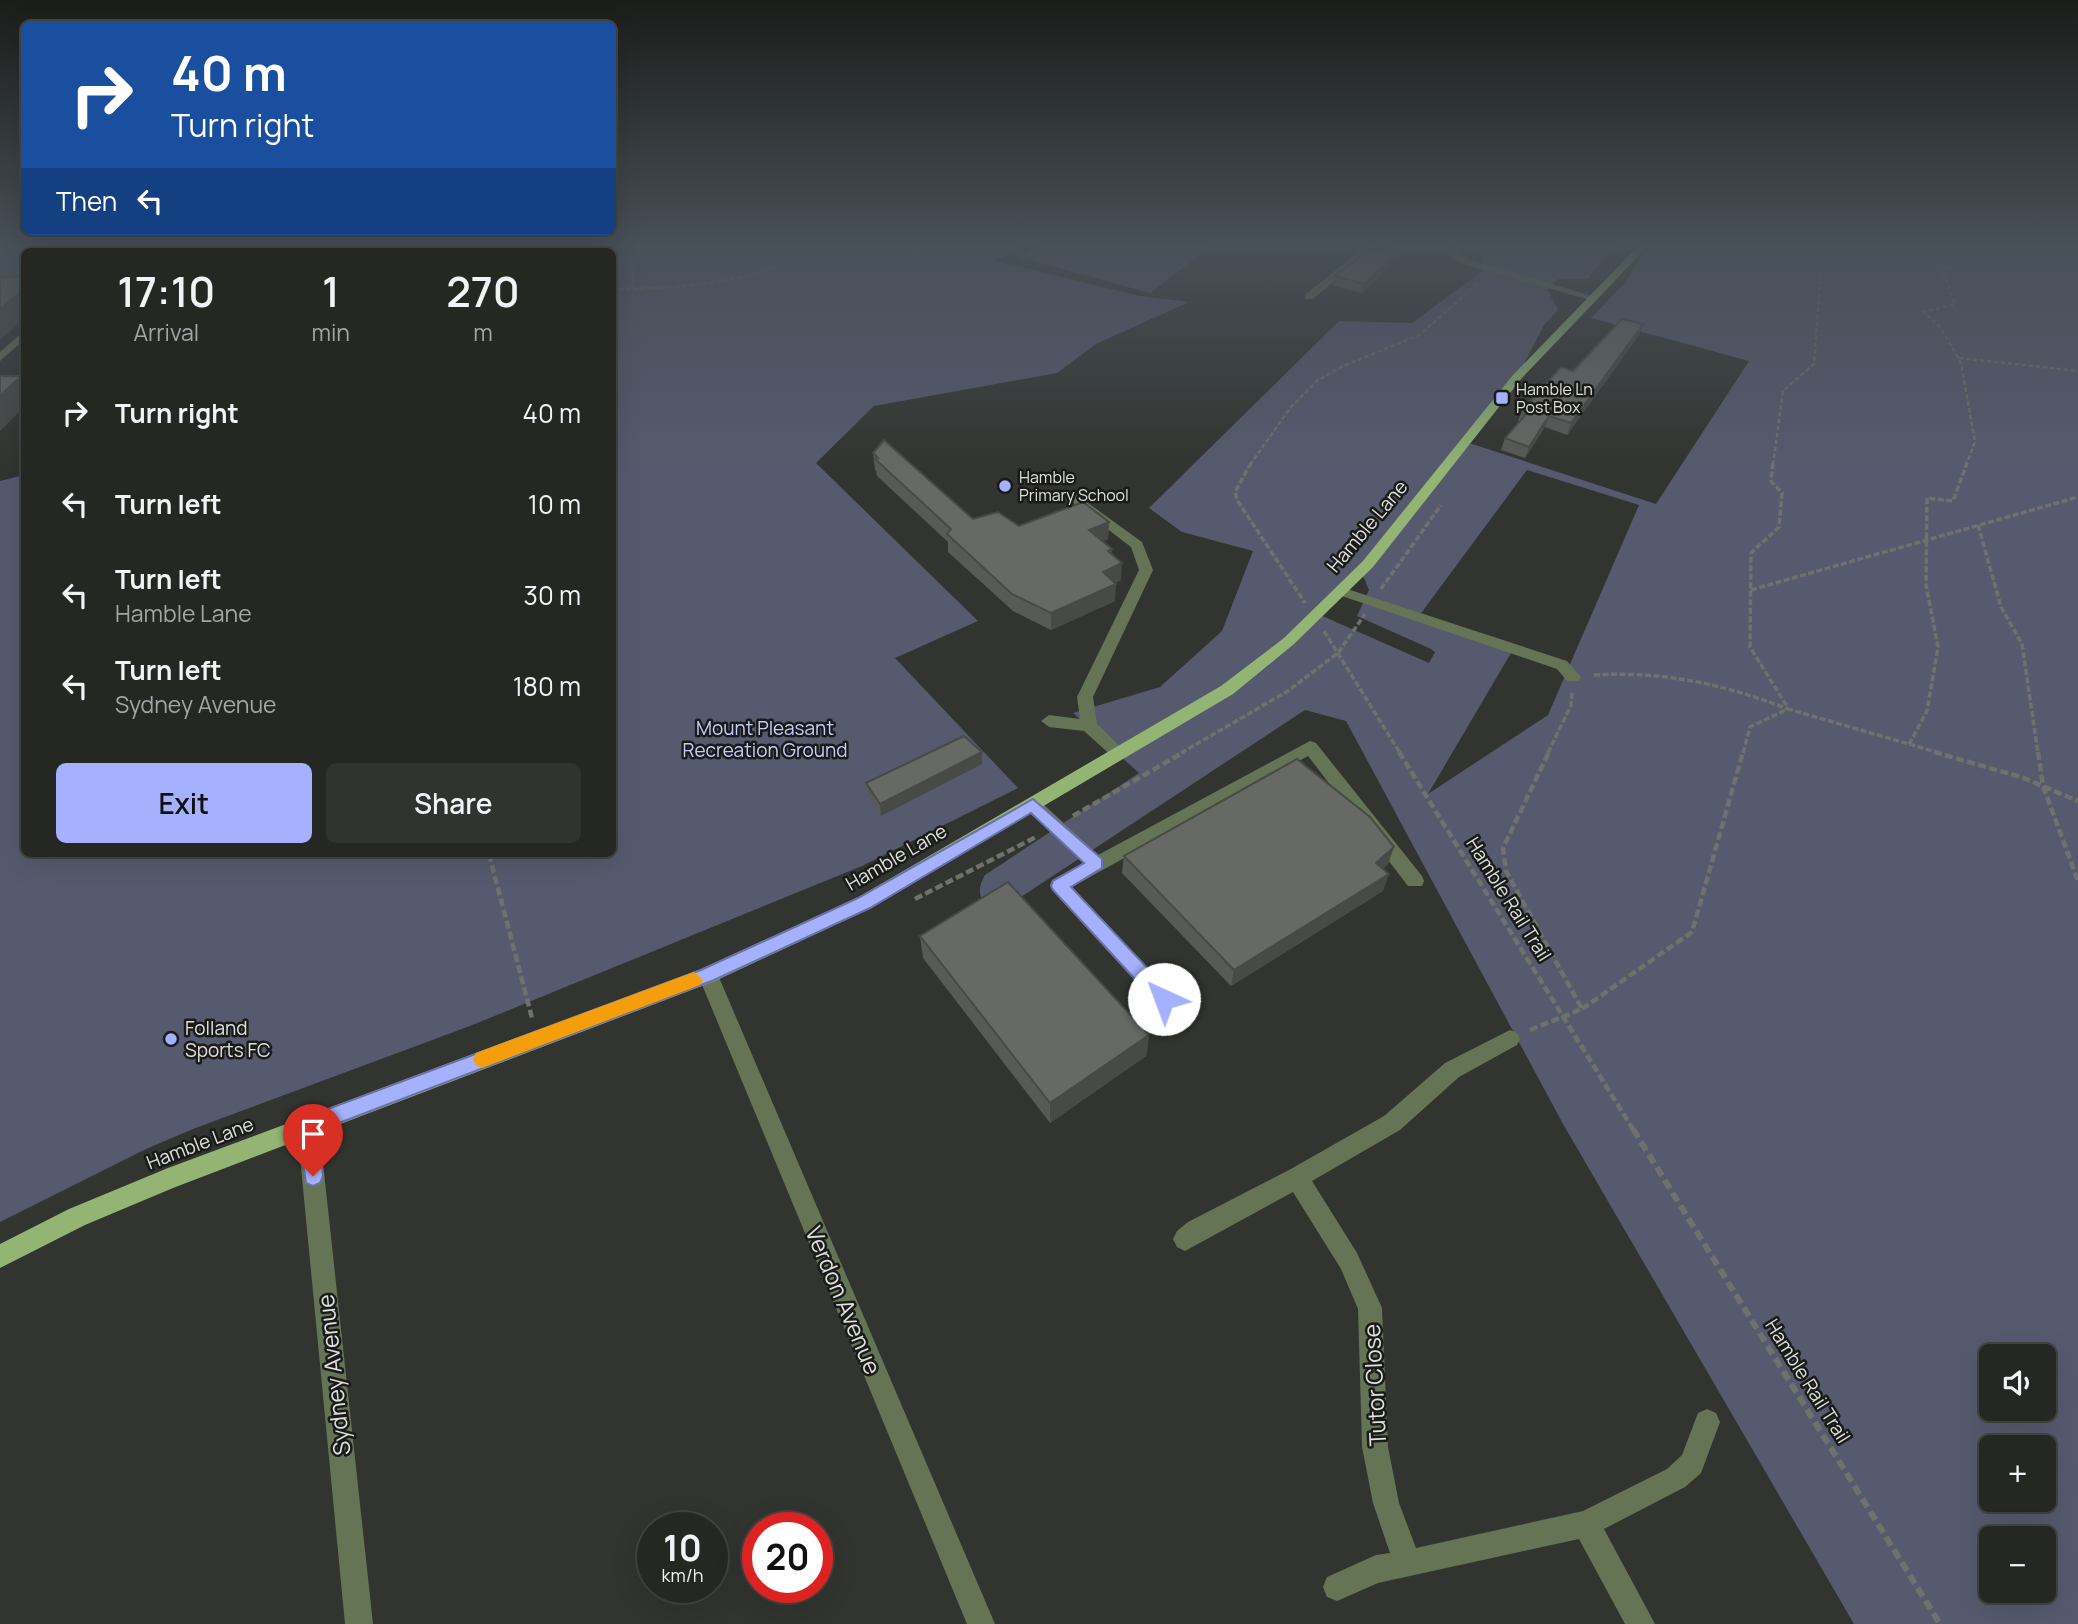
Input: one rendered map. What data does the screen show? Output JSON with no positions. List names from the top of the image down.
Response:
{
  "streets": {
    "main road": ["Hamble Lane"],
    "street": ["Verdon Avenue", "Sydney Avenue", "Tutor Close"],
    "path": ["Hamble Rail Trail"]
  },
  "crossings": [
    ["Hamble Lane", "Hamble Rail Trail"],
    ["Hamble Lane", "Verdon Avenue"],
    ["Hamble Lane", "Sydney Avenue"]
  ],
  "parks": ["Mount Pleasant Recreation Ground"],
  "places": {
    "transit": ["Hamble Ln Post Box"],
    "other": ["Hamble Primary School", "Folland Sports FC"]
  },
  "page": {
    "turn": ["40 m", "Turn right"],
    "then": "Then",
    "eta": [
      "17:10",
      "Arrival",
      "1",
      "min",
      "270",
      "m"
    ],
    "list": [
      {
        "name": "Turn right",
        "value": "40 m"
      },
      {
        "name": "Turn left",
        "value": "10 m"
      },
      {
        "name": "Turn left",
        "note": "Hamble Lane",
        "value": "30 m"
      },
      {
        "name": "Turn left",
        "note": "Sydney Avenue",
        "value": "180 m"
      }
    ],
    "buttons": ["Exit", "Share"],
    "map_buttons": ["+", "−"],
    "speed": "10 km/h",
    "limit": "20"
  }
}
